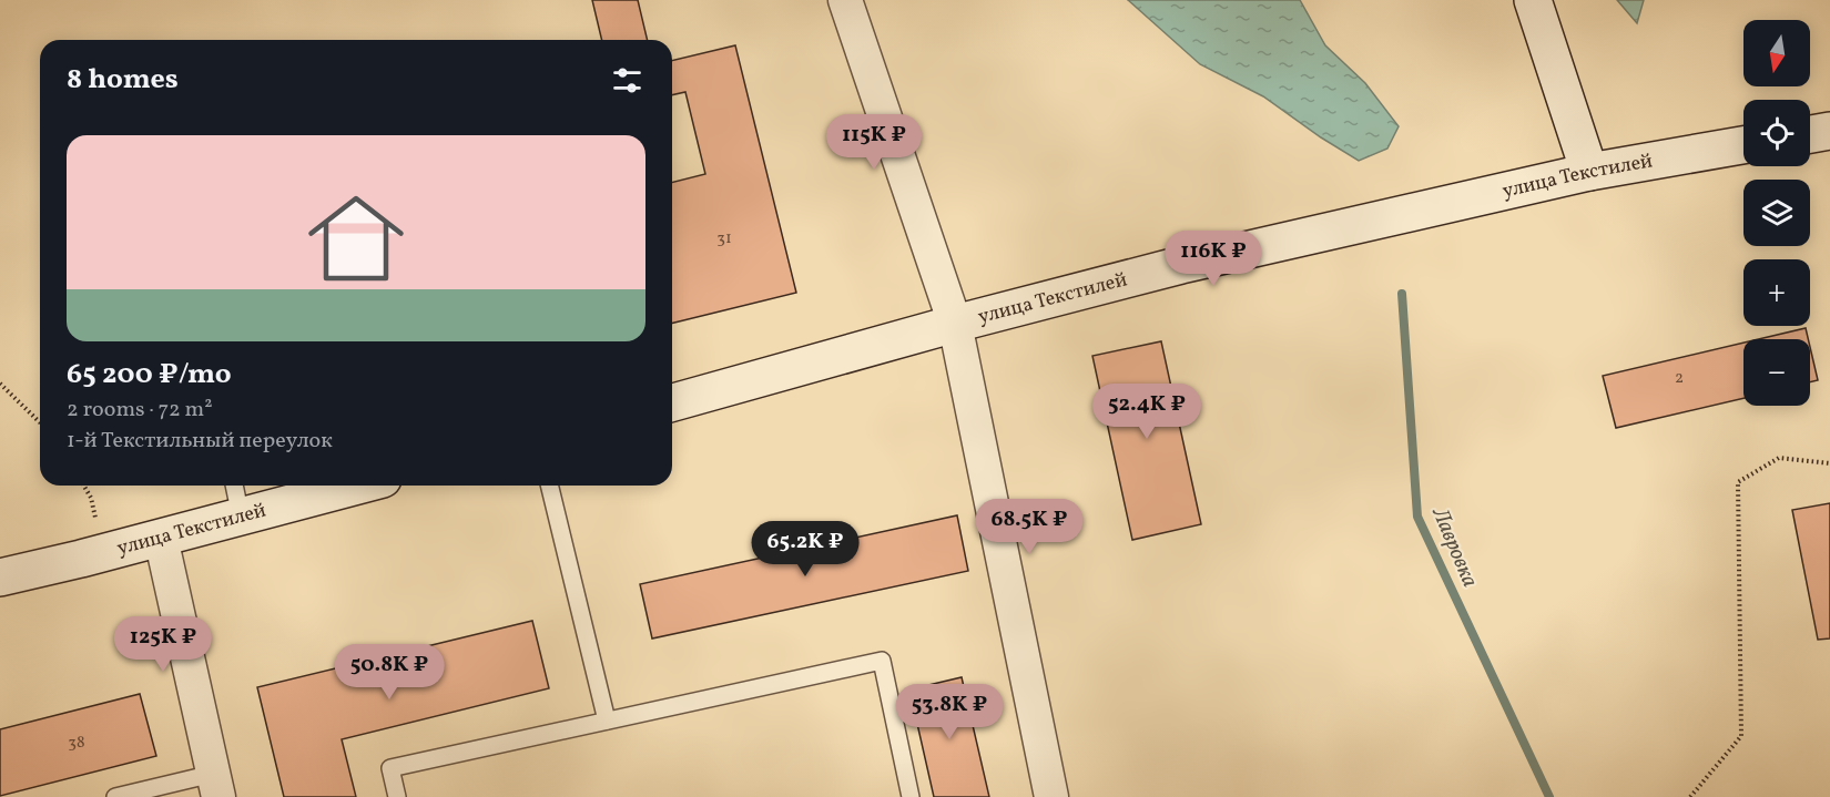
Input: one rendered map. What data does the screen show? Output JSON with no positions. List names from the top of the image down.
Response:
{
  "streets": {
    "street": ["улица Текстилей"]
  },
  "water": ["Лавровка"],
  "house_numbers": ["31", "2", "38"],
  "north": "bottom",
  "page": {
    "map_buttons": ["+", "−"],
    "heading": "8 homes",
    "price": [
      "115K ₽",
      "116K ₽",
      "52.4K ₽",
      "68.5K ₽",
      "65.2K ₽",
      "125K ₽",
      "50.8K ₽",
      "53.8K ₽"
    ],
    "list": [
      {
        "name": "65 200 ₽/mo",
        "note": "2 rooms · 72 m² · 1-й Текстильный переулок"
      }
    ]
  }
}
